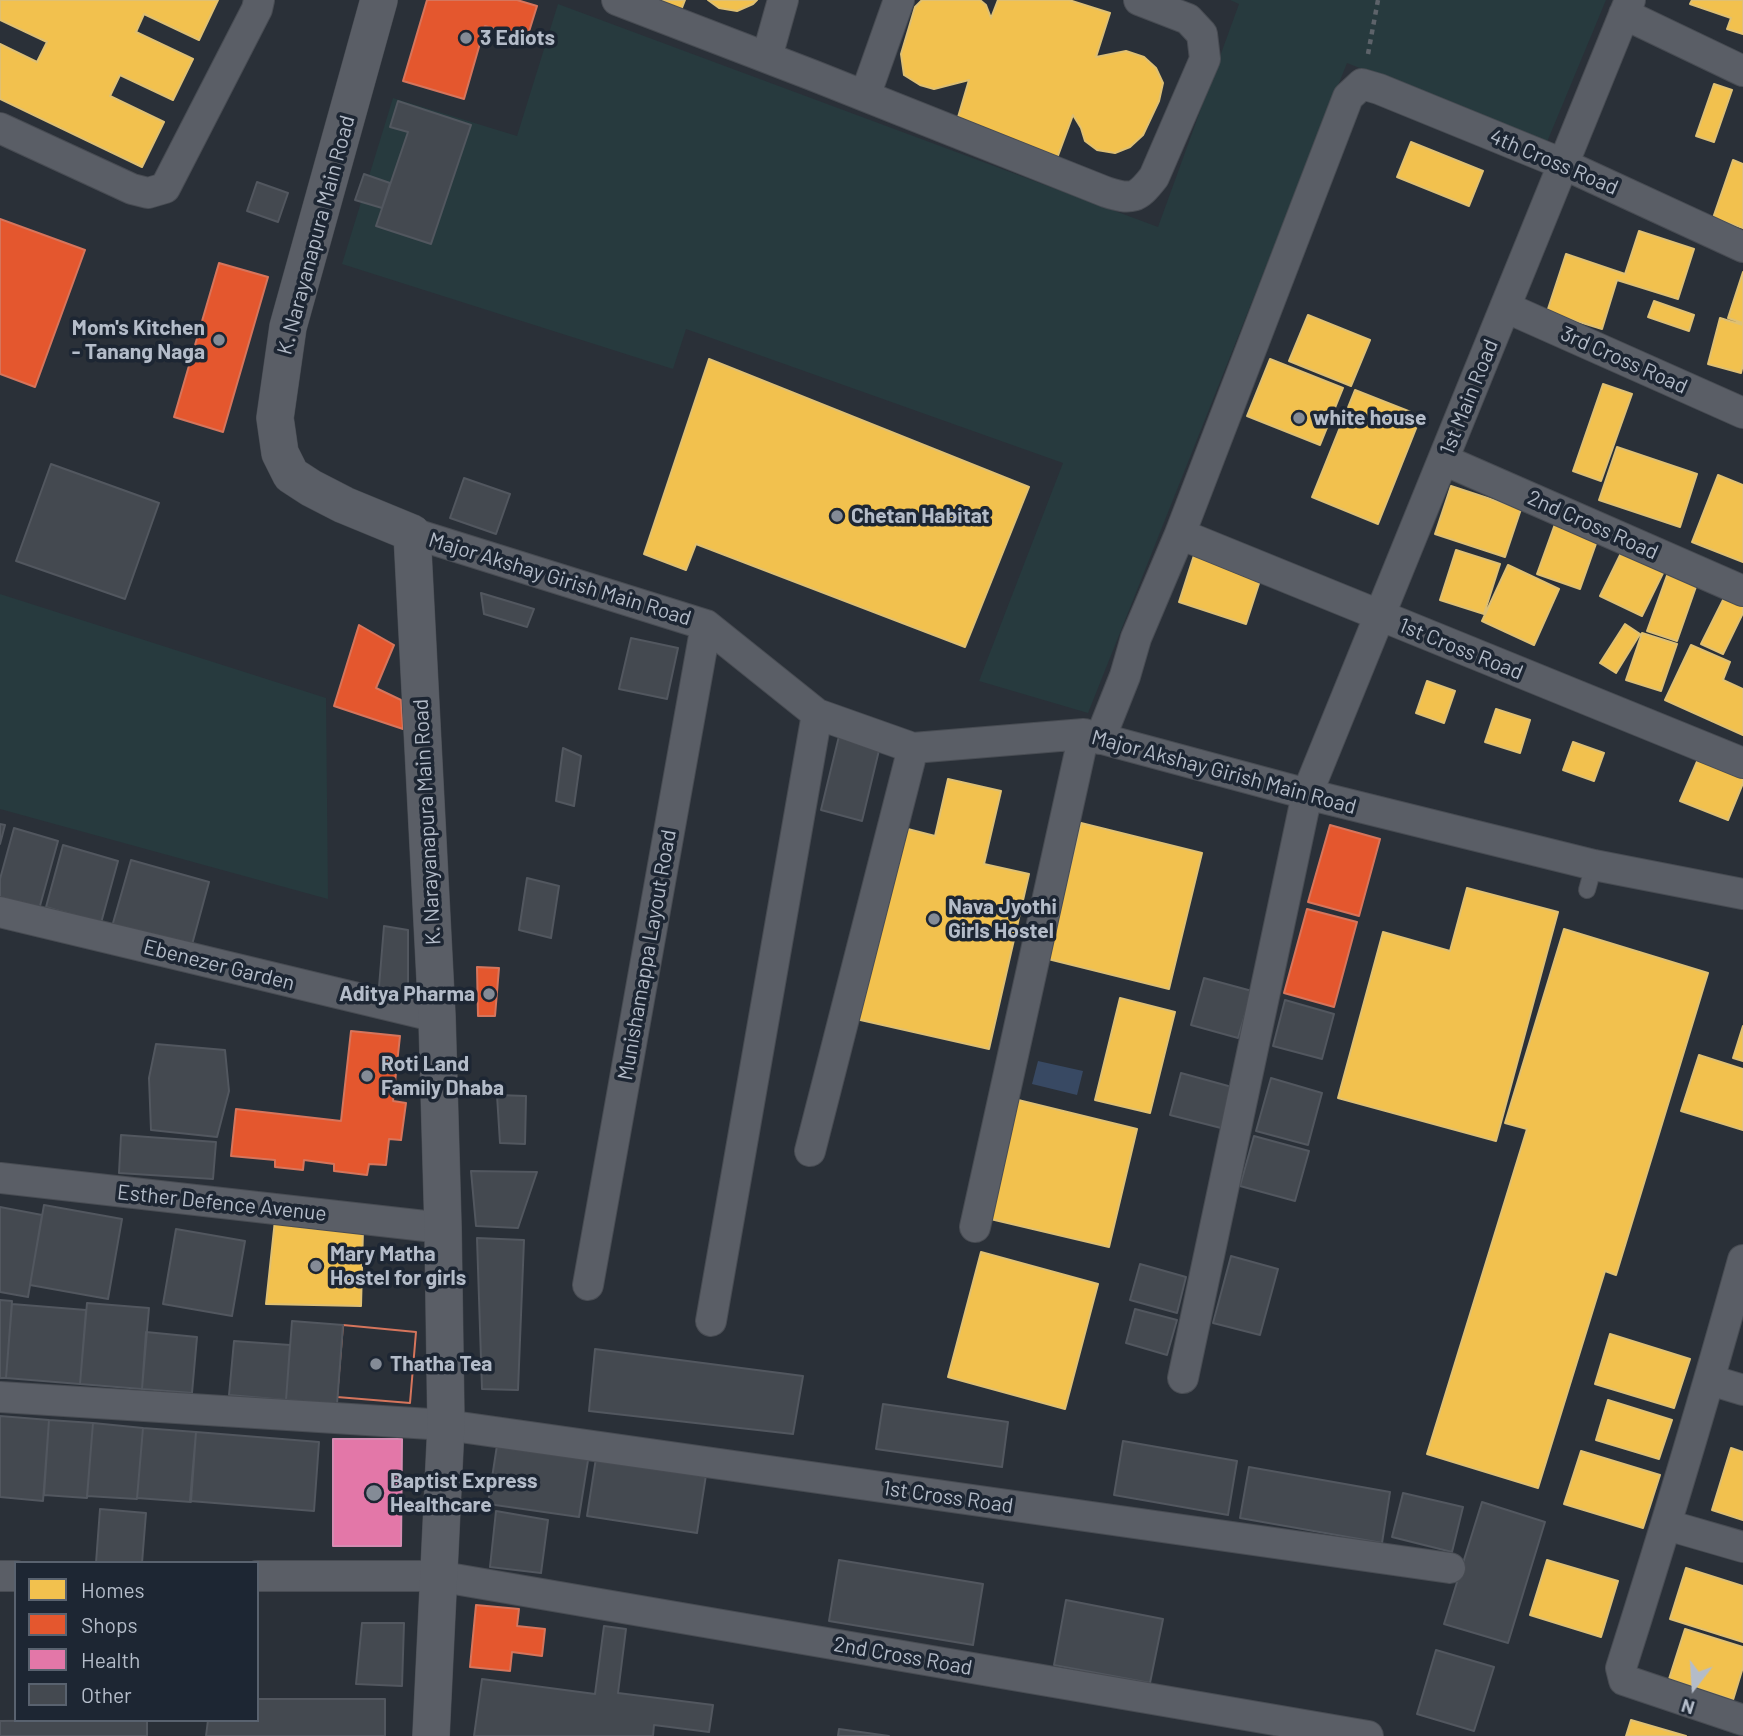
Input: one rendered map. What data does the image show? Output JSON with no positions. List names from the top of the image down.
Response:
{
  "streets": {
    "street": [
      "4th Cross Road",
      "K. Narayanapura Main Road",
      "3rd Cross Road",
      "1st Main Road",
      "2nd Cross Road",
      "Major Akshay Girish Main Road",
      "1st Cross Road",
      "Munishamappa Layout Road",
      "Ebenezer Garden",
      "Esther Defence Avenue"
    ]
  },
  "crossings": [
    ["4th Cross Road", "1st Main Road"],
    ["K. Narayanapura Main Road", "2nd Cross Road"],
    ["K. Narayanapura Main Road", "Major Akshay Girish Main Road"],
    ["K. Narayanapura Main Road", "1st Cross Road"],
    ["K. Narayanapura Main Road", "Ebenezer Garden"],
    ["K. Narayanapura Main Road", "Esther Defence Avenue"],
    ["3rd Cross Road", "1st Main Road"],
    ["1st Main Road", "2nd Cross Road"],
    ["1st Main Road", "Major Akshay Girish Main Road"],
    ["1st Main Road", "1st Cross Road"],
    ["Major Akshay Girish Main Road", "Munishamappa Layout Road"]
  ],
  "places": [
    "3 Ediots",
    "Mom's Kitchen - Tanang Naga",
    "white house",
    "Chetan Habitat",
    "Nava Jyothi Girls Hostel",
    "Aditya Pharma",
    "Roti Land Family Dhaba",
    "Mary Matha Hostel for girls",
    "Thatha Tea",
    "Baptist Express Healthcare"
  ],
  "legend": [
    "Homes",
    "Shops",
    "Health",
    "Other"
  ],
  "north": "bottom"
}
